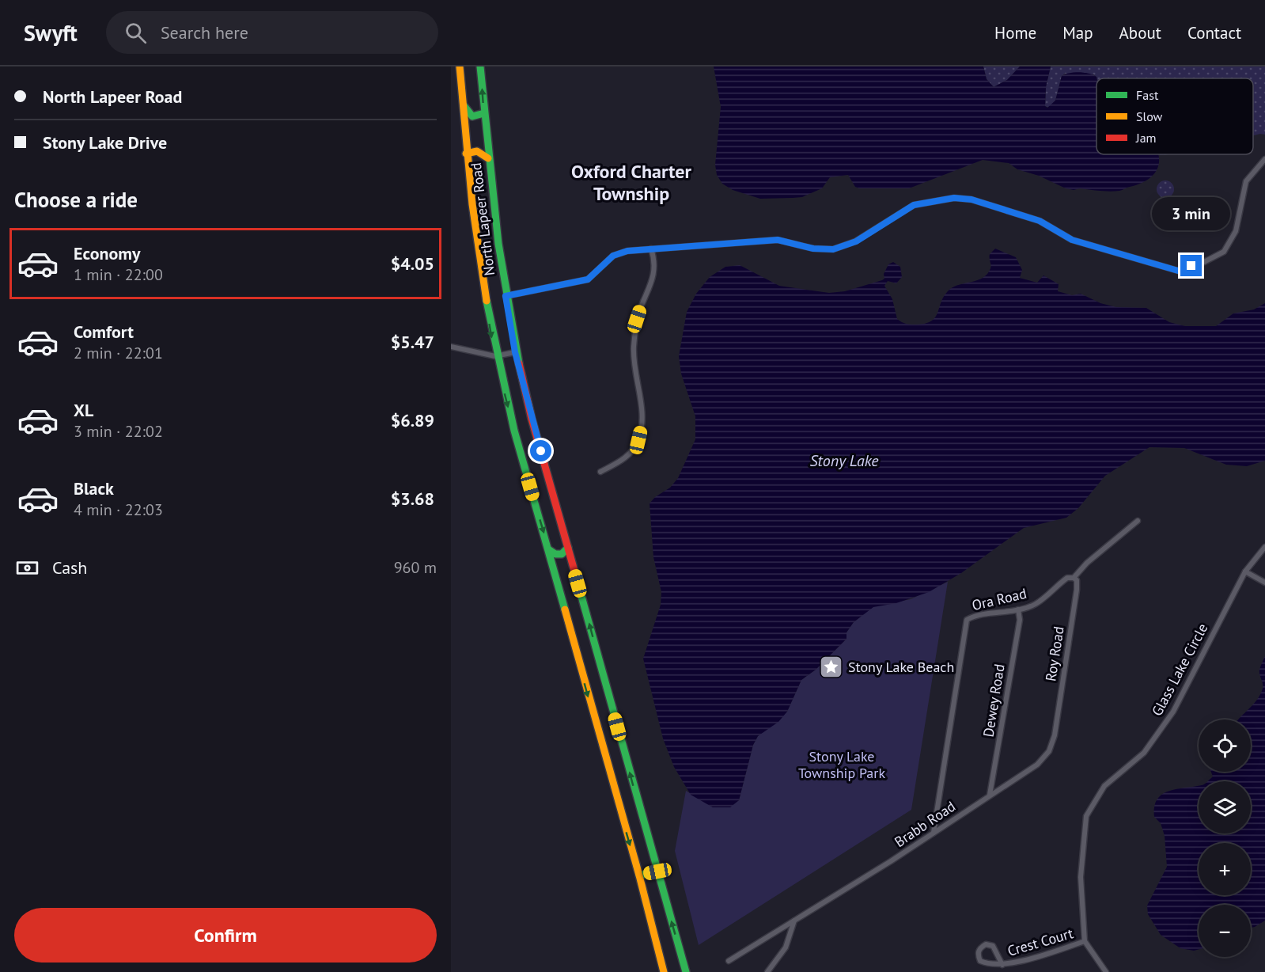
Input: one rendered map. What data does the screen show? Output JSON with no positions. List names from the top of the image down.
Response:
{
  "streets": {
    "main road": ["North Lapeer Road"],
    "street": [
      "Ora Road",
      "Roy Road",
      "Glass Lake Circle",
      "Dewey Road",
      "Brabb Road",
      "Crest Court"
    ]
  },
  "crossings": [
    ["Ora Road", "Roy Road"],
    ["Ora Road", "Dewey Road"],
    ["Ora Road", "Brabb Road"],
    ["Roy Road", "Brabb Road"],
    ["Glass Lake Circle", "Crest Court"],
    ["Dewey Road", "Brabb Road"]
  ],
  "districts": ["Oxford Charter Township"],
  "water": ["Stony Lake"],
  "parks": ["Stony Lake Township Park"],
  "places": {
    "place": ["Stony Lake Beach"]
  },
  "legend": ["Fast", "Slow", "Jam"],
  "page": {
    "header": "Swyft",
    "search": "Search here",
    "nav": [
      "Home",
      "Map",
      "About",
      "Contact"
    ],
    "banner": ["North Lapeer Road", "Stony Lake Drive"],
    "heading": "Choose a ride",
    "bubble": "3 min",
    "list": [
      {
        "name": "Economy",
        "note": "1 min · 22:00",
        "value": "$4.05"
      },
      {
        "name": "Comfort",
        "note": "2 min · 22:01",
        "value": "$5.47"
      },
      {
        "name": "XL",
        "note": "3 min · 22:02",
        "value": "$6.89"
      },
      {
        "name": "Black",
        "note": "4 min · 22:03",
        "value": "$3.68"
      }
    ],
    "pay": ["Cash", "960 m"],
    "map_buttons": ["+", "−"],
    "buttons": "Confirm"
  }
}
